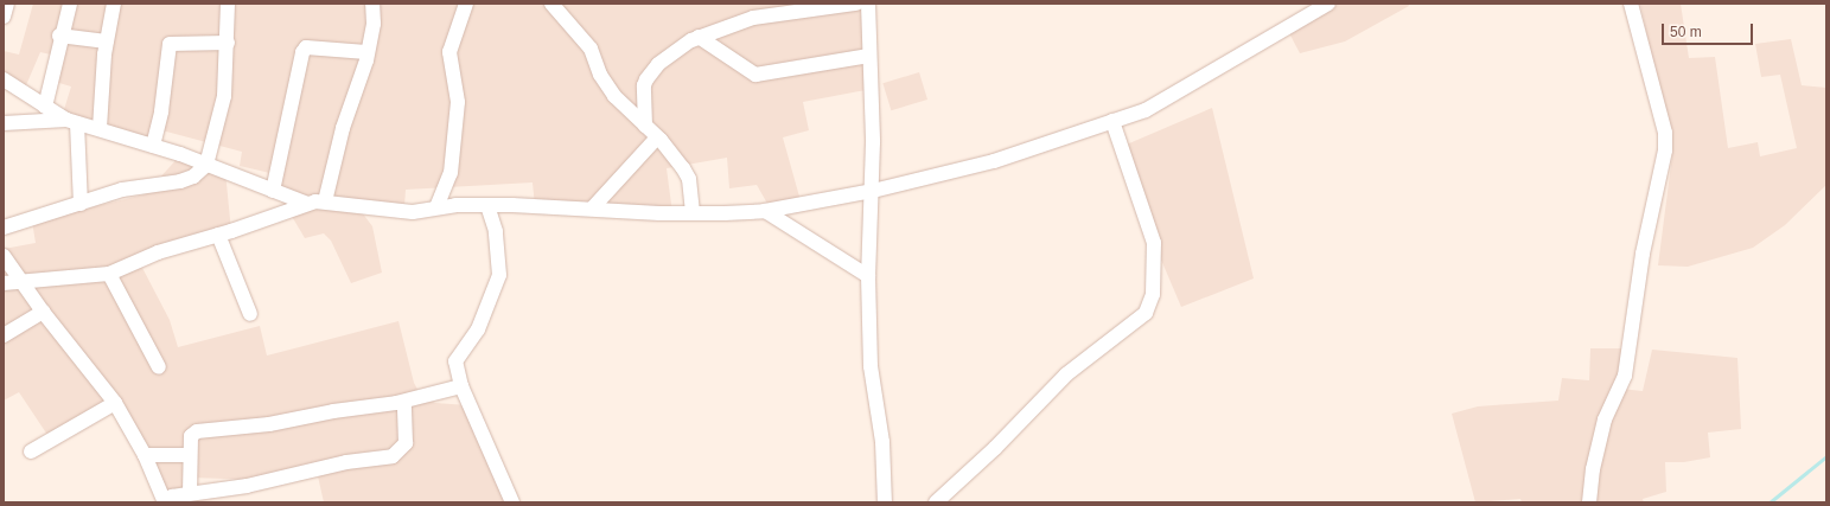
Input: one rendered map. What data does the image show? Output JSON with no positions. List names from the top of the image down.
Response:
{
  "scale_bar": "50 m"
}
